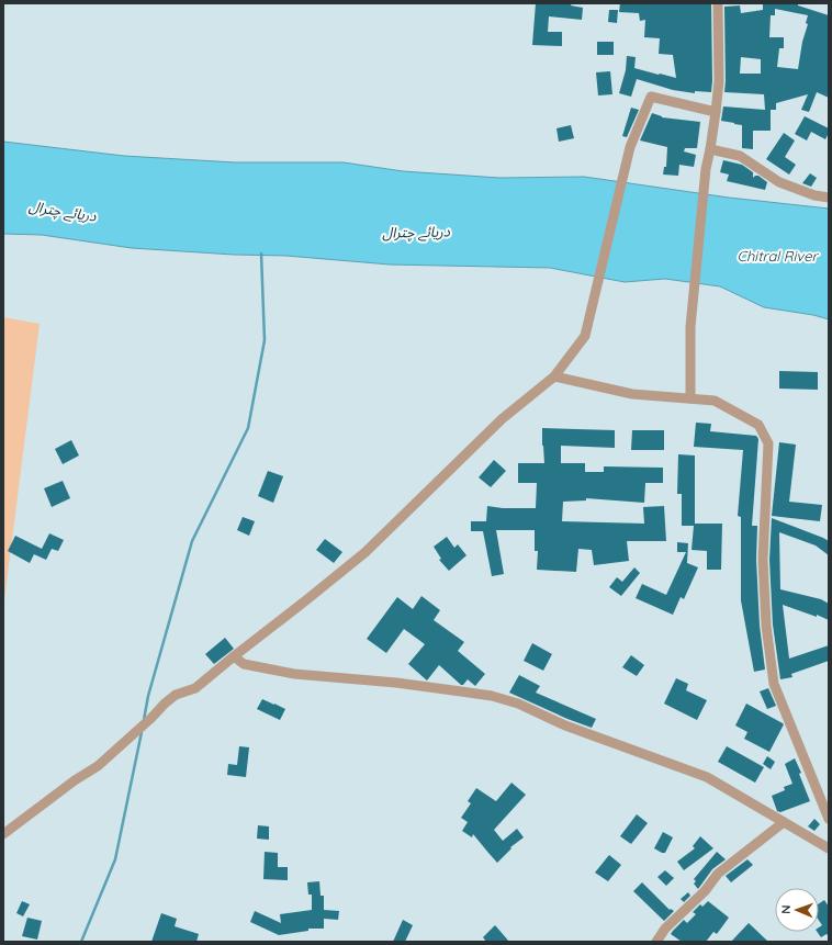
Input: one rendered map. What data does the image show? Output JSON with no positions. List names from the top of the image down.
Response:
{
  "water": ["دریائے چترال", "Chitral River"],
  "north": "left"
}
